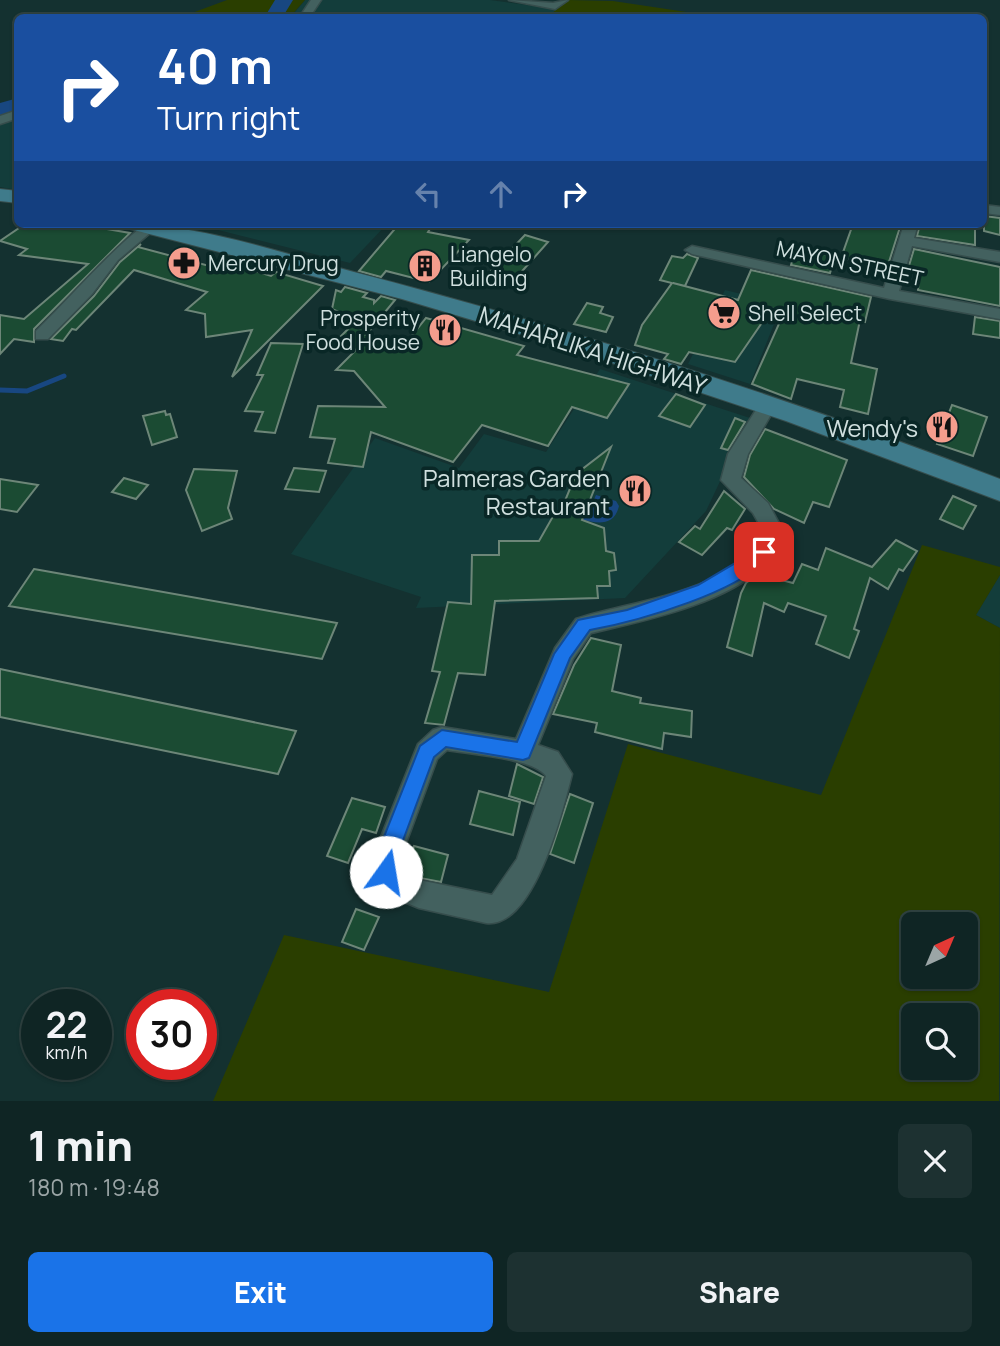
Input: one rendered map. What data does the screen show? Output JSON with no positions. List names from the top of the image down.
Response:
{
  "streets": {
    "main road": ["MAHARLIKA HIGHWAY"],
    "street": ["MAYON STREET"]
  },
  "places": {
    "pharmacy": ["Mercury Drug"],
    "building": ["Liangelo Building"],
    "supermarket": ["Shell Select"],
    "restaurant": ["Prosperity Food House", "Wendy's", "Palmeras Garden Restaurant"]
  },
  "north": "top right",
  "page": {
    "turn": ["40 m", "Turn right"],
    "speed": "22 km/h",
    "limit": "30",
    "heading": ["1 min", "180 m · 19:48"],
    "buttons": ["Exit", "Share"]
  }
}
